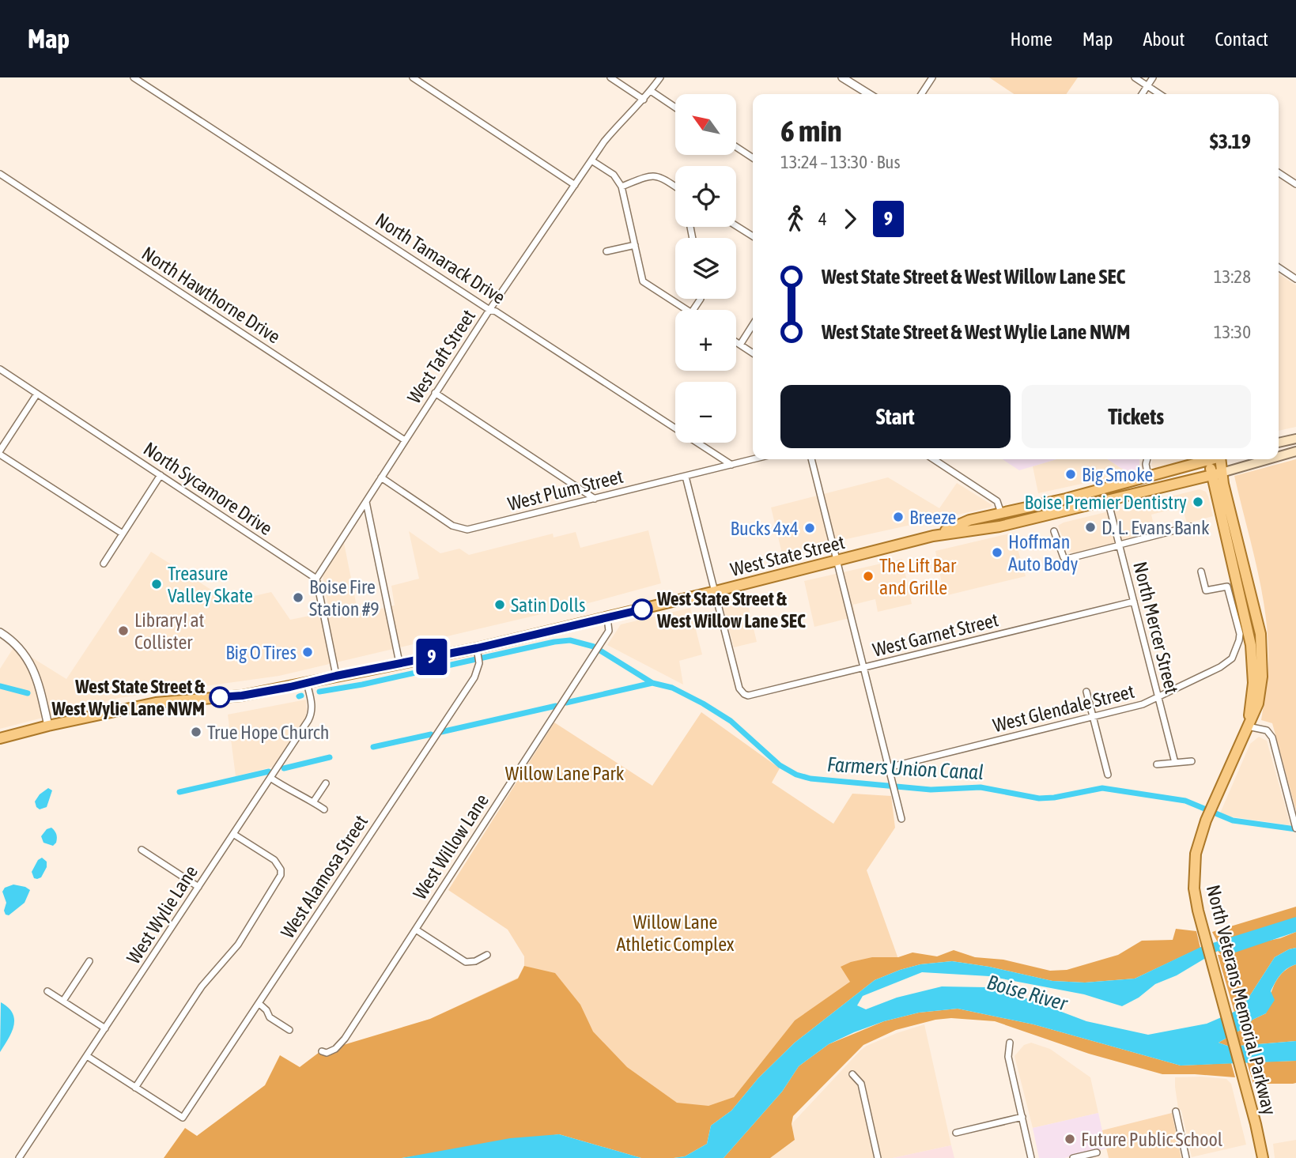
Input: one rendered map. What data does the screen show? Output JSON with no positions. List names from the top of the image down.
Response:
{
  "streets": {
    "main road": ["West State Street", "North Veterans Memorial Parkway"],
    "street": [
      "North Tamarack Drive",
      "North Hawthorne Drive",
      "West Taft Street",
      "North Sycamore Drive",
      "West Plum Street",
      "North Mercer Street",
      "West Garnet Street",
      "West Glendale Street",
      "West Willow Lane",
      "West Alamosa Street",
      "West Wylie Lane"
    ]
  },
  "crossings": [
    ["North Tamarack Drive", "West Taft Street"],
    ["North Tamarack Drive", "West Plum Street"],
    ["North Hawthorne Drive", "West Taft Street"],
    ["West Taft Street", "North Sycamore Drive"],
    ["West Taft Street", "West Plum Street"],
    ["West State Street", "North Mercer Street"],
    ["West State Street", "West Garnet Street"],
    ["West State Street", "West Willow Lane"],
    ["West State Street", "West Alamosa Street"],
    ["West State Street", "West Wylie Lane"],
    ["West State Street", "North Veterans Memorial Parkway"],
    ["North Mercer Street", "West Garnet Street"],
    ["North Mercer Street", "West Glendale Street"]
  ],
  "water": ["Farmers Union Canal", "Boise River"],
  "parks": ["Willow Lane Park", "Willow Lane Athletic Complex"],
  "places": [
    "Big Smoke",
    "Boise Premier Dentistry",
    "Breeze",
    "D. L. Evans Bank",
    "Bucks 4x4",
    "Hoffman Auto Body",
    "The Lift Bar and Grille",
    "Treasure Valley Skate",
    "Boise Fire Station #9",
    "Satin Dolls",
    "West State Street & West Willow Lane SEC",
    "Library! at Collister",
    "Big O Tires",
    "West State Street & West Wylie Lane NWM",
    "True Hope Church",
    "Future Public School"
  ],
  "lines": ["bus line 9"],
  "north": "top left",
  "page": {
    "header": "Map",
    "nav": [
      "Home",
      "Map",
      "About",
      "Contact"
    ],
    "on_map": "9",
    "map_buttons": ["+", "−"],
    "heading": ["6 min", "13:24 – 13:30 · Bus", "$3.19"],
    "legs": ["4", "9"],
    "list": [
      {
        "name": "West State Street & West Willow Lane SEC",
        "value": "13:28"
      },
      {
        "name": "West State Street & West Wylie Lane NWM",
        "value": "13:30"
      }
    ],
    "buttons": ["Start", "Tickets"]
  }
}
